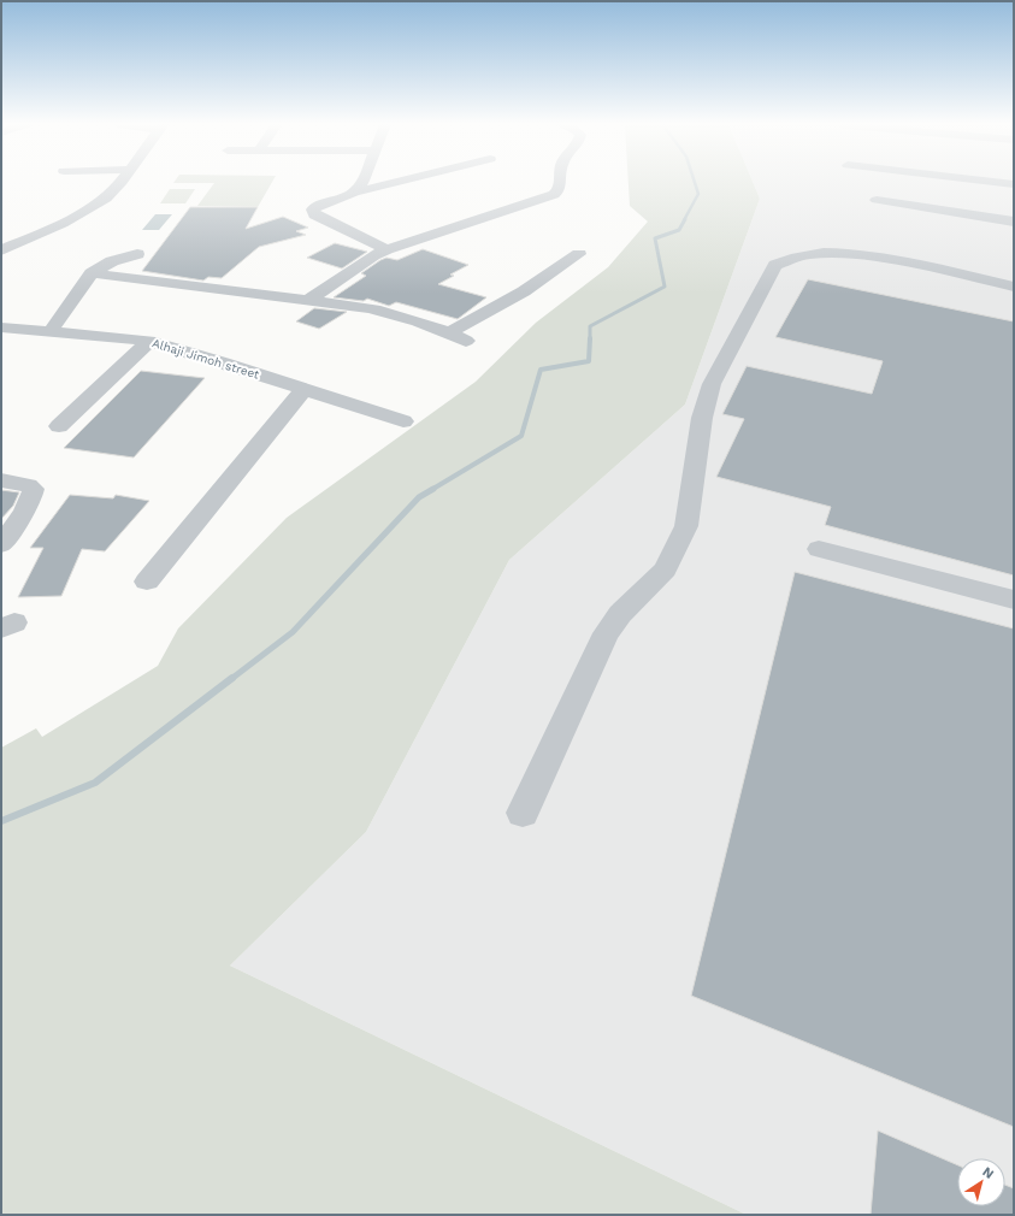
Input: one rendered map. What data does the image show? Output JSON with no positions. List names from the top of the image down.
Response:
{
  "streets": {
    "street": ["Alhaji Jimoh street"]
  },
  "north": "top right"
}
